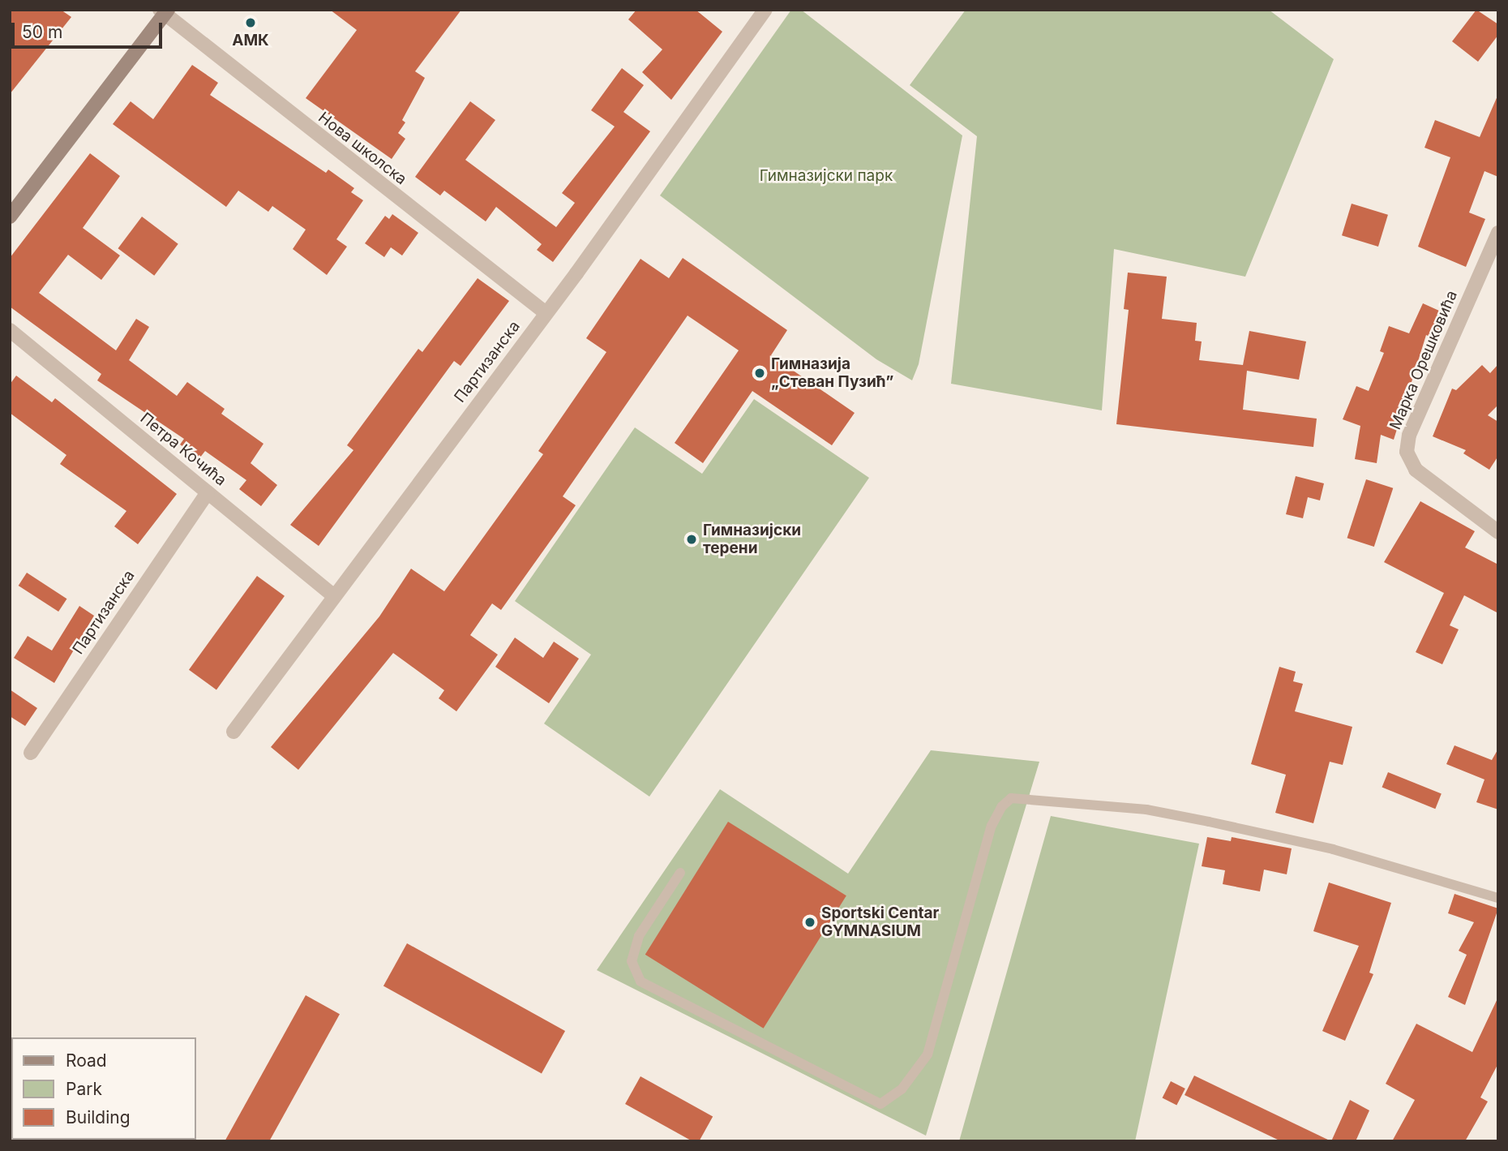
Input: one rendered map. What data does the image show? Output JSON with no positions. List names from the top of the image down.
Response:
{
  "streets": {
    "street": [
      "Нова школска",
      "Марка Орешковића",
      "Партизанска",
      "Петра Кочића"
    ]
  },
  "crossings": [
    ["Нова школска", "Партизанска"],
    ["Партизанска", "Петра Кочића"]
  ],
  "parks": ["Гимназијски парк"],
  "places": [
    "АМК",
    "Гимназија „Стеван Пузић”",
    "Гимназијски терени",
    "Sportski Centar GYMNASIUM"
  ],
  "legend": ["Road", "Park", "Building"],
  "scale_bar": "50 m"
}
